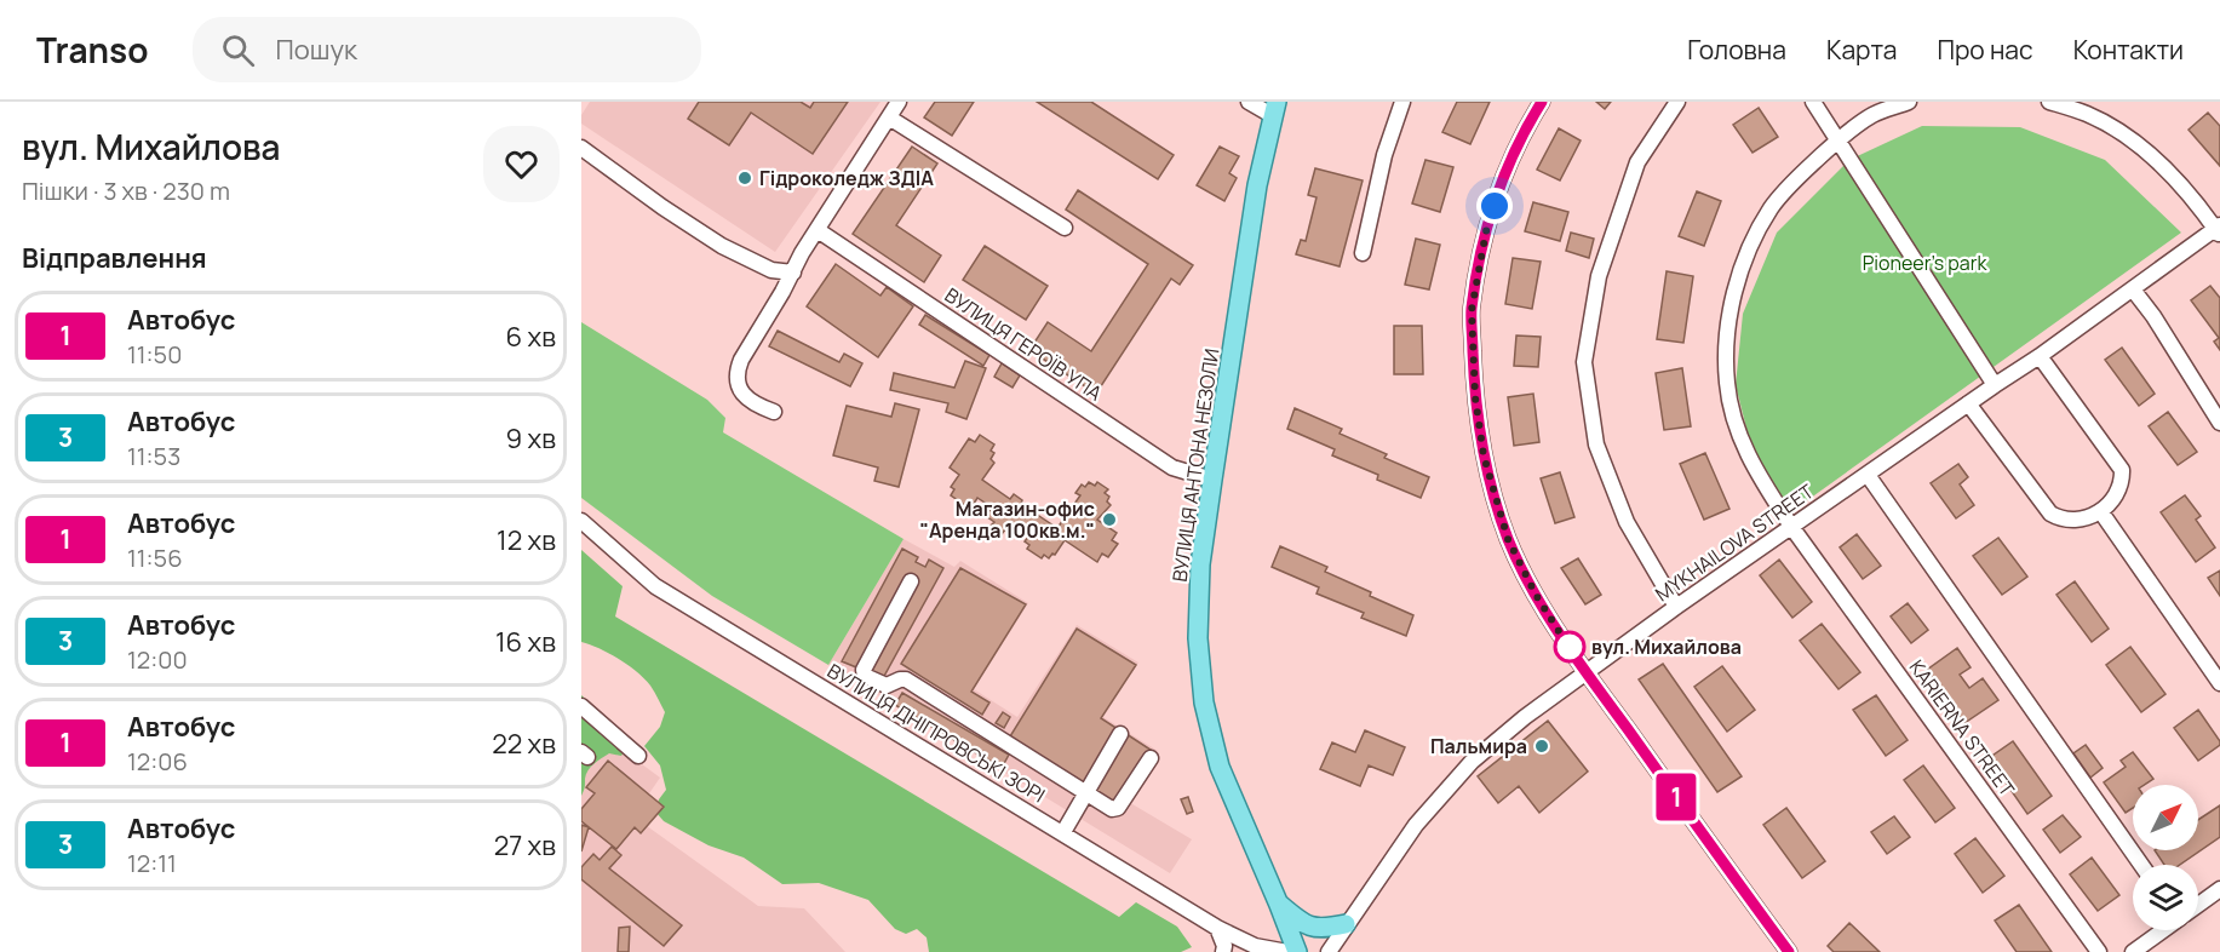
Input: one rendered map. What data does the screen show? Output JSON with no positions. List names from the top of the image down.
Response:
{
  "streets": {
    "main road": ["ВУЛИЦЯ АНТОНА НЕЗОЛИ"],
    "street": [
      "ВУЛИЦЯ ГЕРОЇВ УПА",
      "MYKHAILOVA STREET",
      "KARIERNA STREET",
      "ВУЛИЦЯ ДНІПРОВСЬКІ ЗОРІ"
    ]
  },
  "crossings": [
    ["ВУЛИЦЯ ГЕРОЇВ УПА", "ВУЛИЦЯ АНТОНА НЕЗОЛИ"],
    ["MYKHAILOVA STREET", "KARIERNA STREET"]
  ],
  "parks": ["Pioneer's park"],
  "places": [
    "Гідроколедж ЗДIА",
    "Магазин-офис \"Аренда 100кв.м.\"",
    "вул. Михайлова",
    "Пальмира"
  ],
  "lines": ["bus line 1"],
  "north": "top right",
  "page": {
    "header": "Transo",
    "search": "Пошук",
    "nav": [
      "Головна",
      "Карта",
      "Про нас",
      "Контакти"
    ],
    "heading": [
      ["вул. Михайлова", "Пішки · 3 хв · 230 m"],
      "Відправлення"
    ],
    "on_map": "1",
    "list": [
      {
        "mark": "1",
        "name": "Автобус",
        "note": "11:50",
        "value": "6 хв"
      },
      {
        "mark": "3",
        "name": "Автобус",
        "note": "11:53",
        "value": "9 хв"
      },
      {
        "mark": "1",
        "name": "Автобус",
        "note": "11:56",
        "value": "12 хв"
      },
      {
        "mark": "3",
        "name": "Автобус",
        "note": "12:00",
        "value": "16 хв"
      },
      {
        "mark": "1",
        "name": "Автобус",
        "note": "12:06",
        "value": "22 хв"
      },
      {
        "mark": "3",
        "name": "Автобус",
        "note": "12:11",
        "value": "27 хв"
      }
    ]
  }
}
